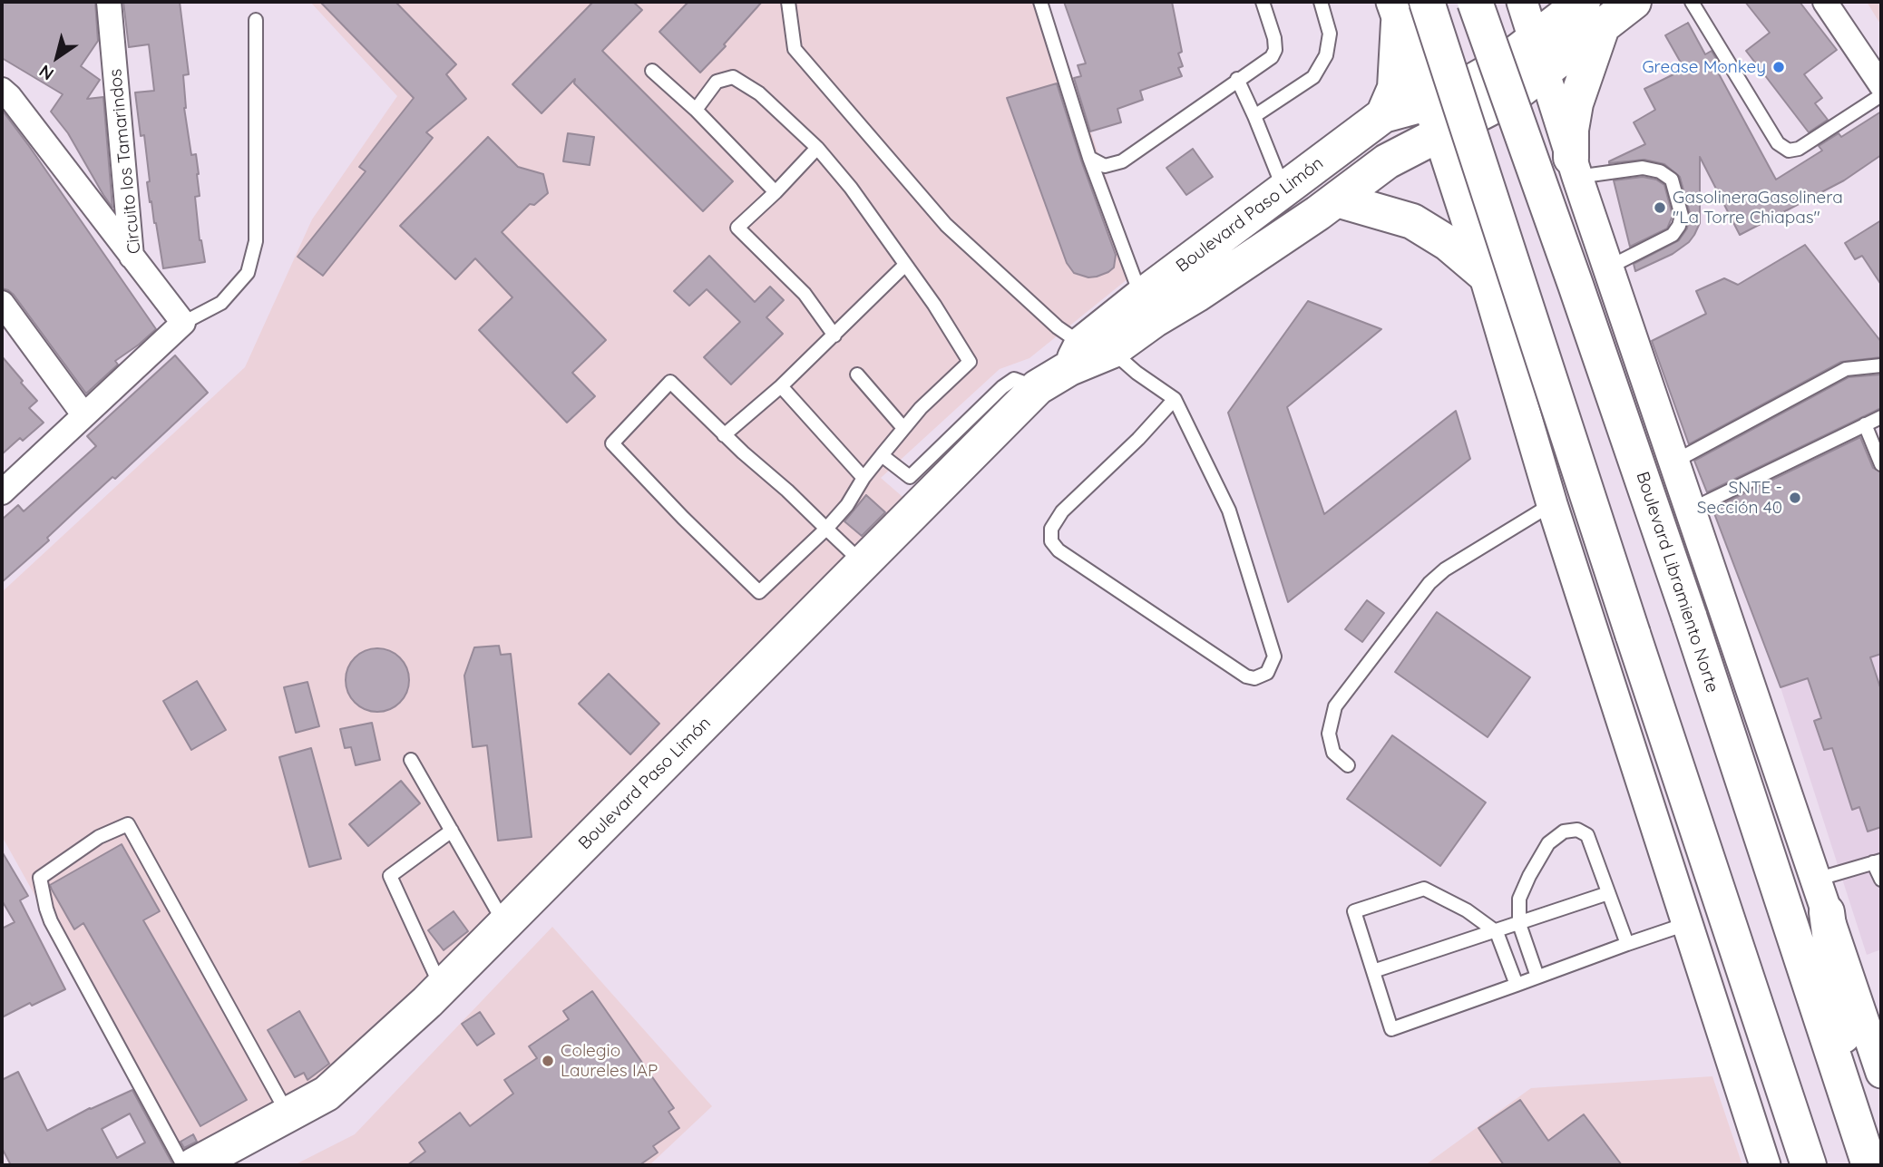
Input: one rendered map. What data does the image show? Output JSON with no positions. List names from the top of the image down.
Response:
{
  "streets": {
    "main road": ["Boulevard Paso Limón", "Boulevard Libramiento Norte"],
    "street": ["Circuito los Tamarindos"]
  },
  "places": [
    "Grease Monkey",
    "GasolineraGasolinera \"La Torre Chiapas\"",
    "SNTE - Sección 40",
    "Colegio Laureles IAP"
  ],
  "north": "bottom left"
}
